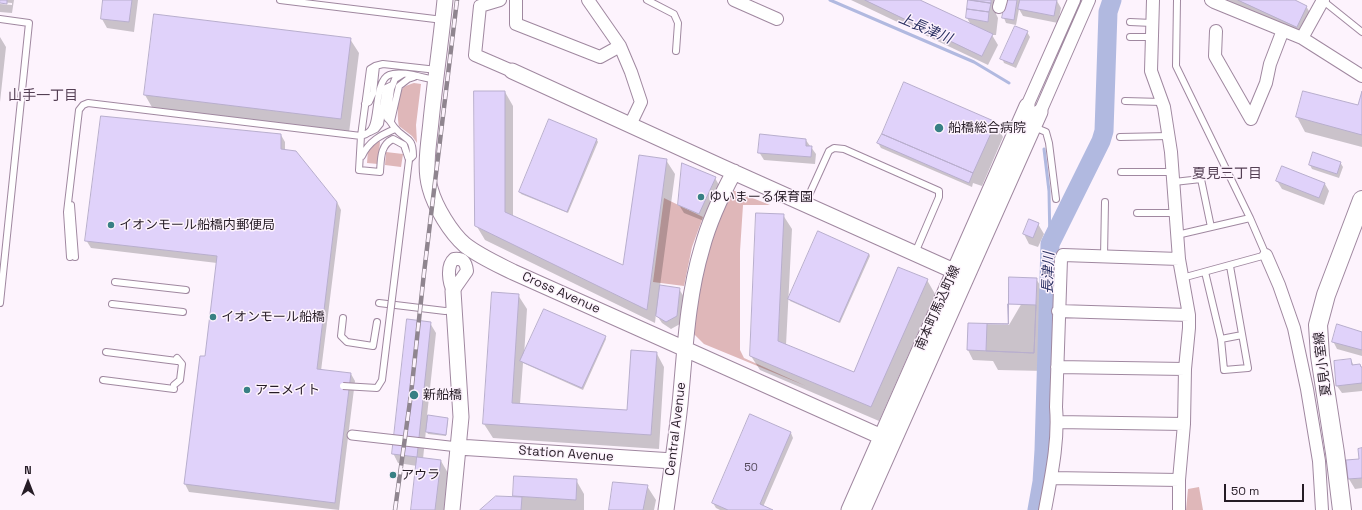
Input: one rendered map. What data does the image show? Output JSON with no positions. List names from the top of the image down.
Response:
{
  "streets": {
    "main road": ["夏見小室線"],
    "street": [
      "Cross Avenue",
      "南本町馬込町線",
      "Central Avenue",
      "Station Avenue"
    ]
  },
  "crossings": [
    ["Cross Avenue", "南本町馬込町線"],
    ["Cross Avenue", "Central Avenue"],
    ["Central Avenue", "Station Avenue"]
  ],
  "districts": ["山手一丁目", "夏見三丁目"],
  "water": ["上長津川", "長津川"],
  "places": [
    "船橋総合病院",
    "ゆいまーる保育園",
    "イオンモール船橋内郵便局",
    "イオンモール船橋",
    "アニメイト",
    "新船橋",
    "アウラ"
  ],
  "house_numbers": ["50"],
  "scale_bar": "50 m",
  "north": "top"
}
